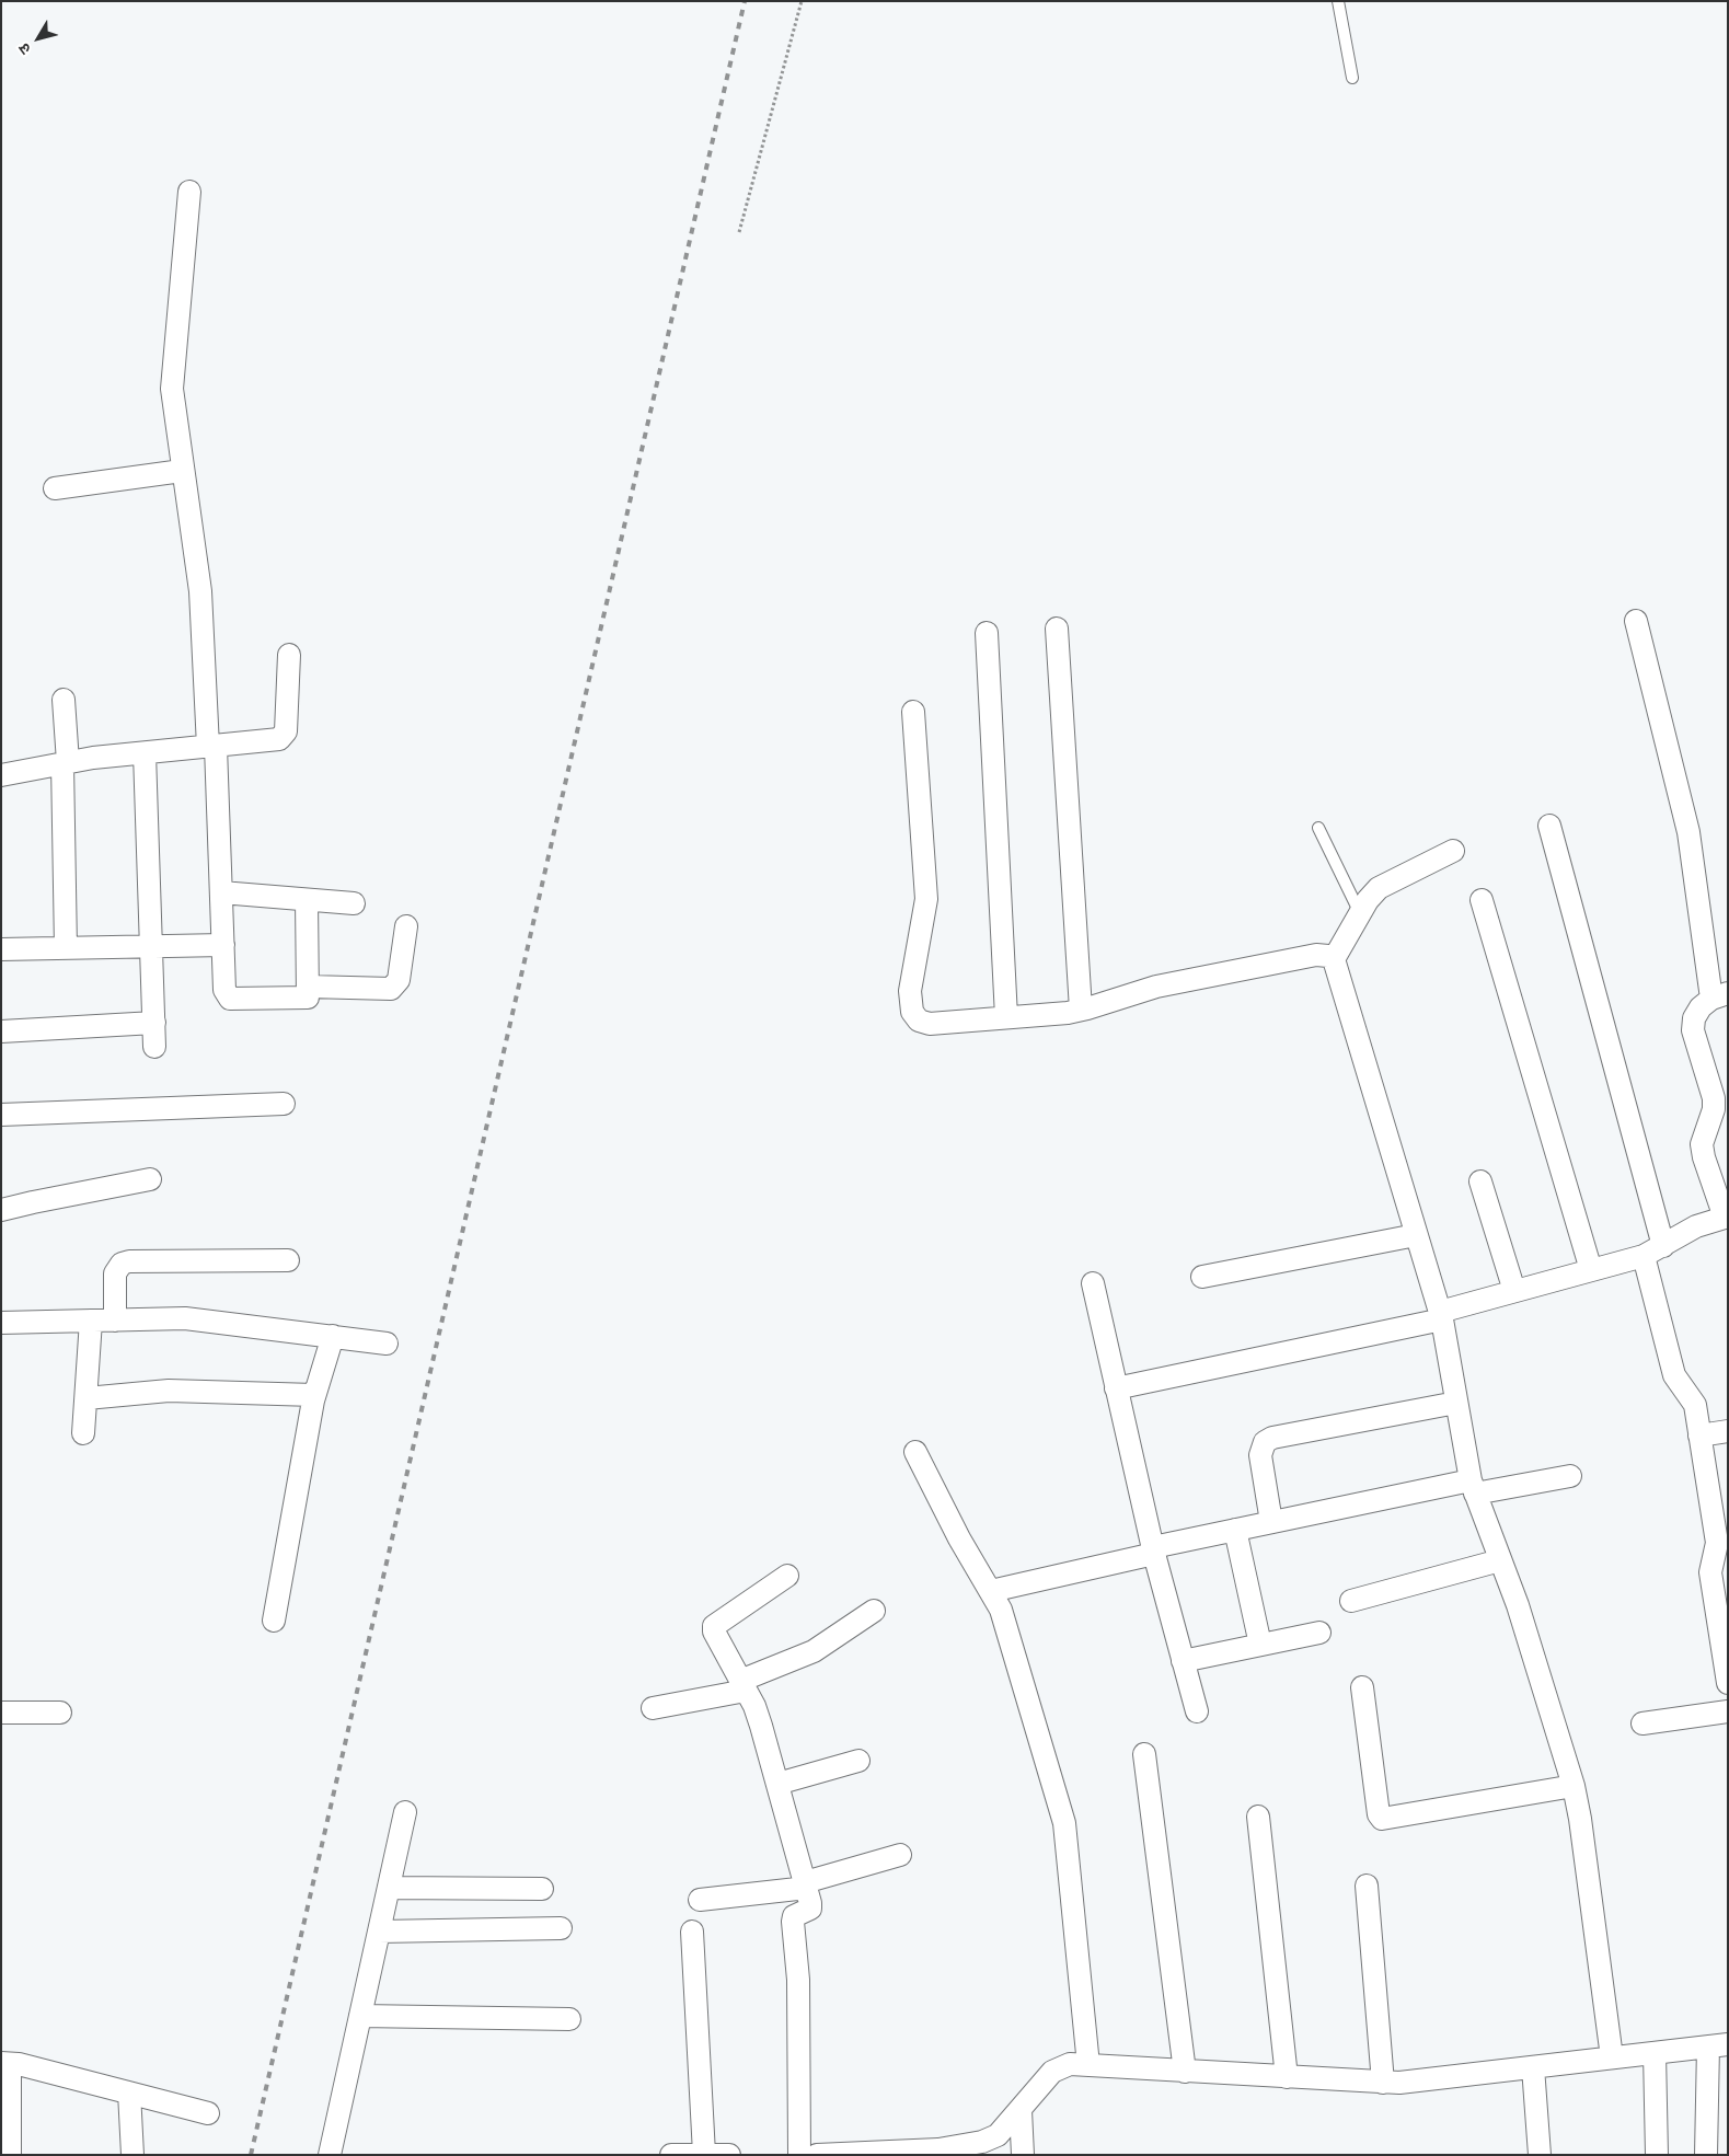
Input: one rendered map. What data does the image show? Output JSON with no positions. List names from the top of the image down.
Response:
{
  "north": "bottom left"
}
